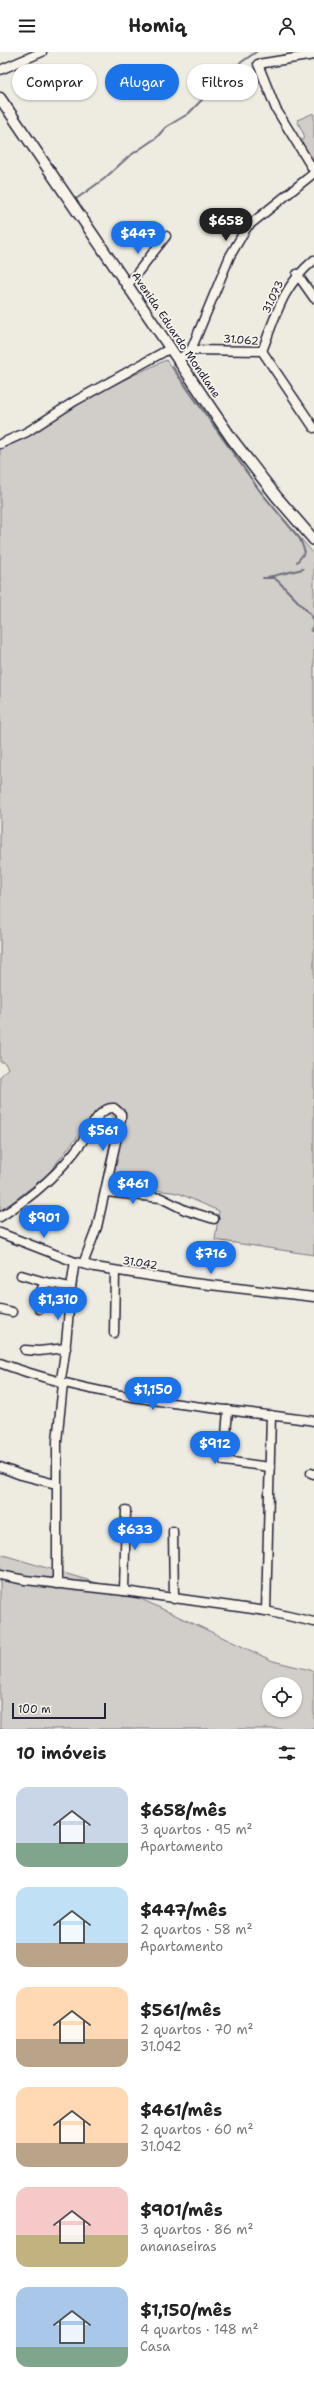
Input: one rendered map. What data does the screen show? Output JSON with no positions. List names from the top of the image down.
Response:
{
  "streets": {
    "main road": ["Avenida Eduardo Mondlane"],
    "street": ["31.073", "31.062", "31.042"]
  },
  "crossings": [
    ["31.073", "31.062"]
  ],
  "scale_bar": "100 m",
  "page": {
    "header": "Homiq",
    "chip": ["Comprar", "Alugar", "Filtros"],
    "price": [
      "$658",
      "$447",
      "$561",
      "$461",
      "$901",
      "$716",
      "$1,310",
      "$1,150",
      "$912",
      "$633"
    ],
    "scale": "100 m",
    "heading": "10 imóveis",
    "list": [
      {
        "name": "$658/mês",
        "note": "3 quartos · 95 m² · Apartamento"
      },
      {
        "name": "$447/mês",
        "note": "2 quartos · 58 m² · Apartamento"
      },
      {
        "name": "$561/mês",
        "note": "2 quartos · 70 m² · 31.042"
      },
      {
        "name": "$461/mês",
        "note": "2 quartos · 60 m² · 31.042"
      },
      {
        "name": "$901/mês",
        "note": "3 quartos · 86 m² · ananaseiras"
      },
      {
        "name": "$1,150/mês",
        "note": "4 quartos · 148 m² · Casa"
      }
    ]
  }
}
